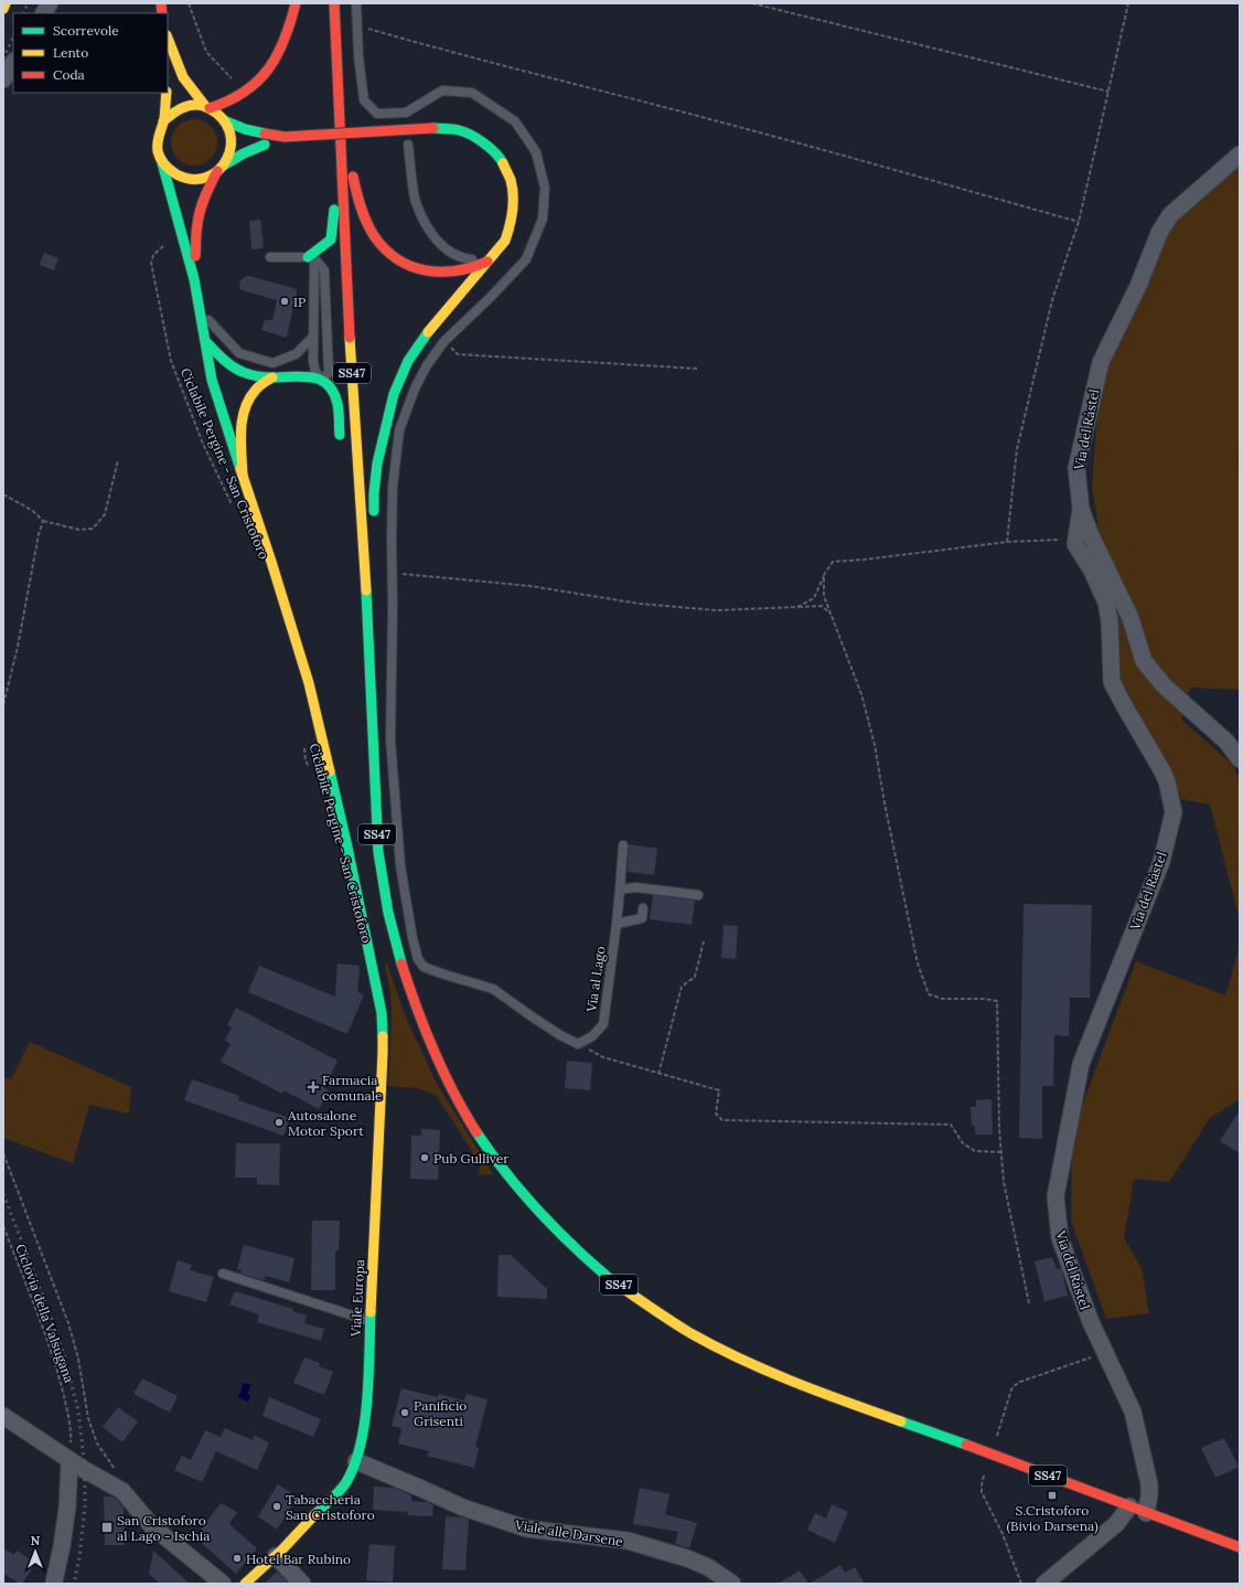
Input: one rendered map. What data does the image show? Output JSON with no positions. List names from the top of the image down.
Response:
{
  "streets": {
    "main road": ["SS47", "Viale Europa"],
    "street": ["Via del Ràstel", "Viale alle Darsene"],
    "lane": ["Via al Lago"],
    "path": ["Ciclabile Pergine - San Cristoforo", "Ciclovia della Valsugana"]
  },
  "crossings": [
    ["SS47", "Via del Ràstel"],
    ["Viale Europa", "Viale alle Darsene"]
  ],
  "places": {
    "other": [
      "IP",
      "Autosalone Motor Sport",
      "Pub Gulliver",
      "Panificio Grisenti",
      "Tabaccheria San Cristoforo",
      "Hotel Bar Rubino"
    ],
    "health": ["Farmacia comunale"],
    "transit": ["S.Cristoforo (Bivio Darsena)", "San Cristoforo al Lago - Ischia"]
  },
  "legend": ["Scorrevole", "Lento", "Coda"],
  "north": "top"
}
